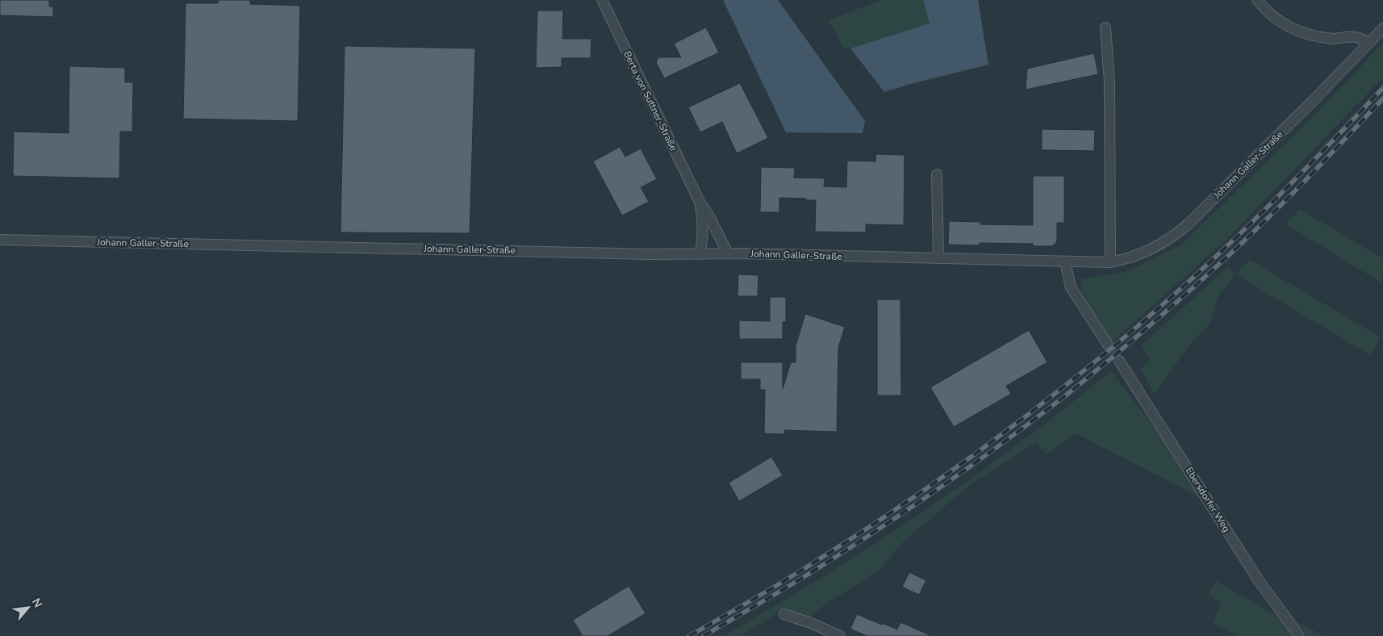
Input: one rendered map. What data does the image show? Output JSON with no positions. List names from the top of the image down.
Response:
{
  "streets": {
    "street": ["Berta von Suttner-Straße", "Johann Galler-Straße", "Ebersdorfer Weg"]
  },
  "crossings": [
    ["Berta von Suttner-Straße", "Johann Galler-Straße"]
  ],
  "north": "top right"
}
